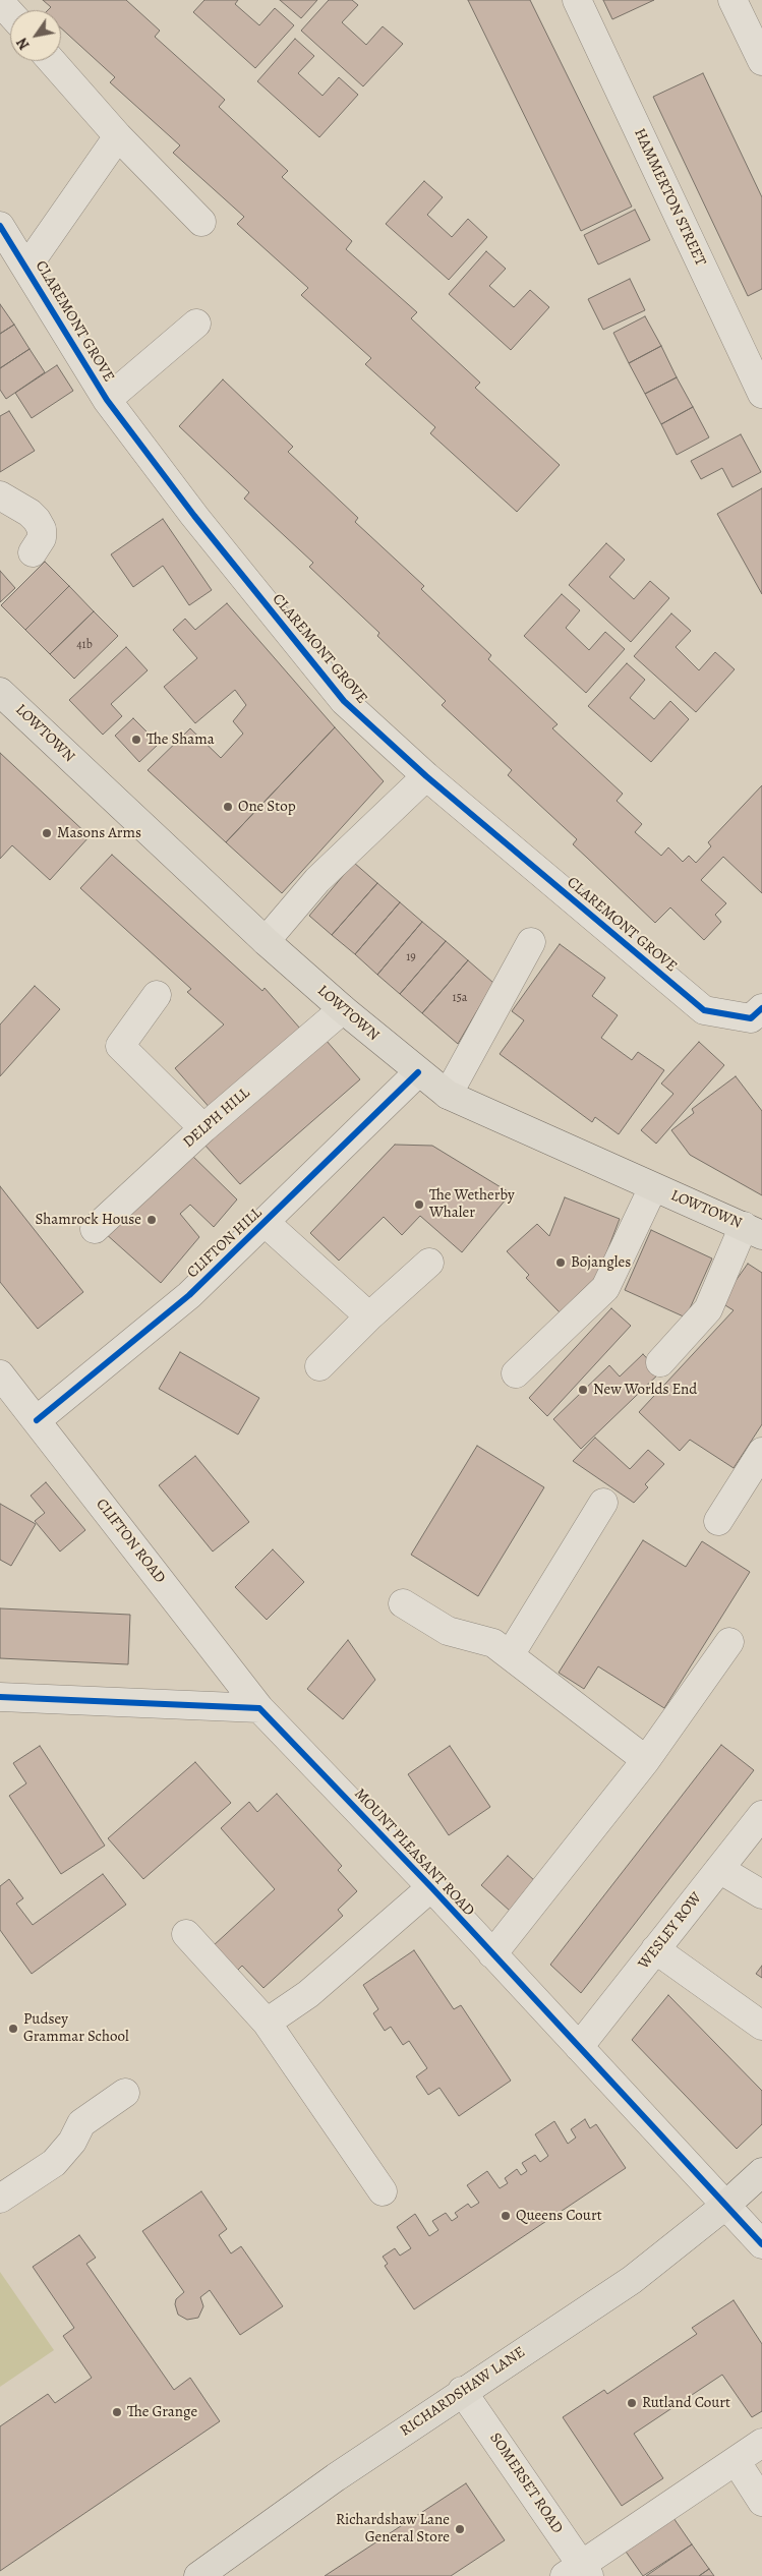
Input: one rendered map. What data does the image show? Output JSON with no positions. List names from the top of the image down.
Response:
{
  "streets": {
    "main road": ["LOWTOWN", "RICHARDSHAW LANE"],
    "street": [
      "HAMMERTON STREET",
      "CLAREMONT GROVE",
      "DELPH HILL",
      "CLIFTON HILL",
      "CLIFTON ROAD",
      "MOUNT PLEASANT ROAD",
      "WESLEY ROW",
      "SOMERSET ROAD"
    ]
  },
  "crossings": [
    ["LOWTOWN", "DELPH HILL"],
    ["LOWTOWN", "CLIFTON HILL"],
    ["CLIFTON HILL", "CLIFTON ROAD"],
    ["CLIFTON ROAD", "MOUNT PLEASANT ROAD"],
    ["MOUNT PLEASANT ROAD", "WESLEY ROW"],
    ["MOUNT PLEASANT ROAD", "RICHARDSHAW LANE"],
    ["RICHARDSHAW LANE", "SOMERSET ROAD"]
  ],
  "places": [
    "The Shama",
    "One Stop",
    "Masons Arms",
    "The Wetherby Whaler",
    "Shamrock House",
    "Bojangles",
    "New Worlds End",
    "Pudsey Grammar School",
    "Queens Court",
    "Rutland Court",
    "The Grange",
    "Richardshaw Lane General Store"
  ],
  "house_numbers": ["41b", "19", "15a"],
  "north": "bottom left"
}
